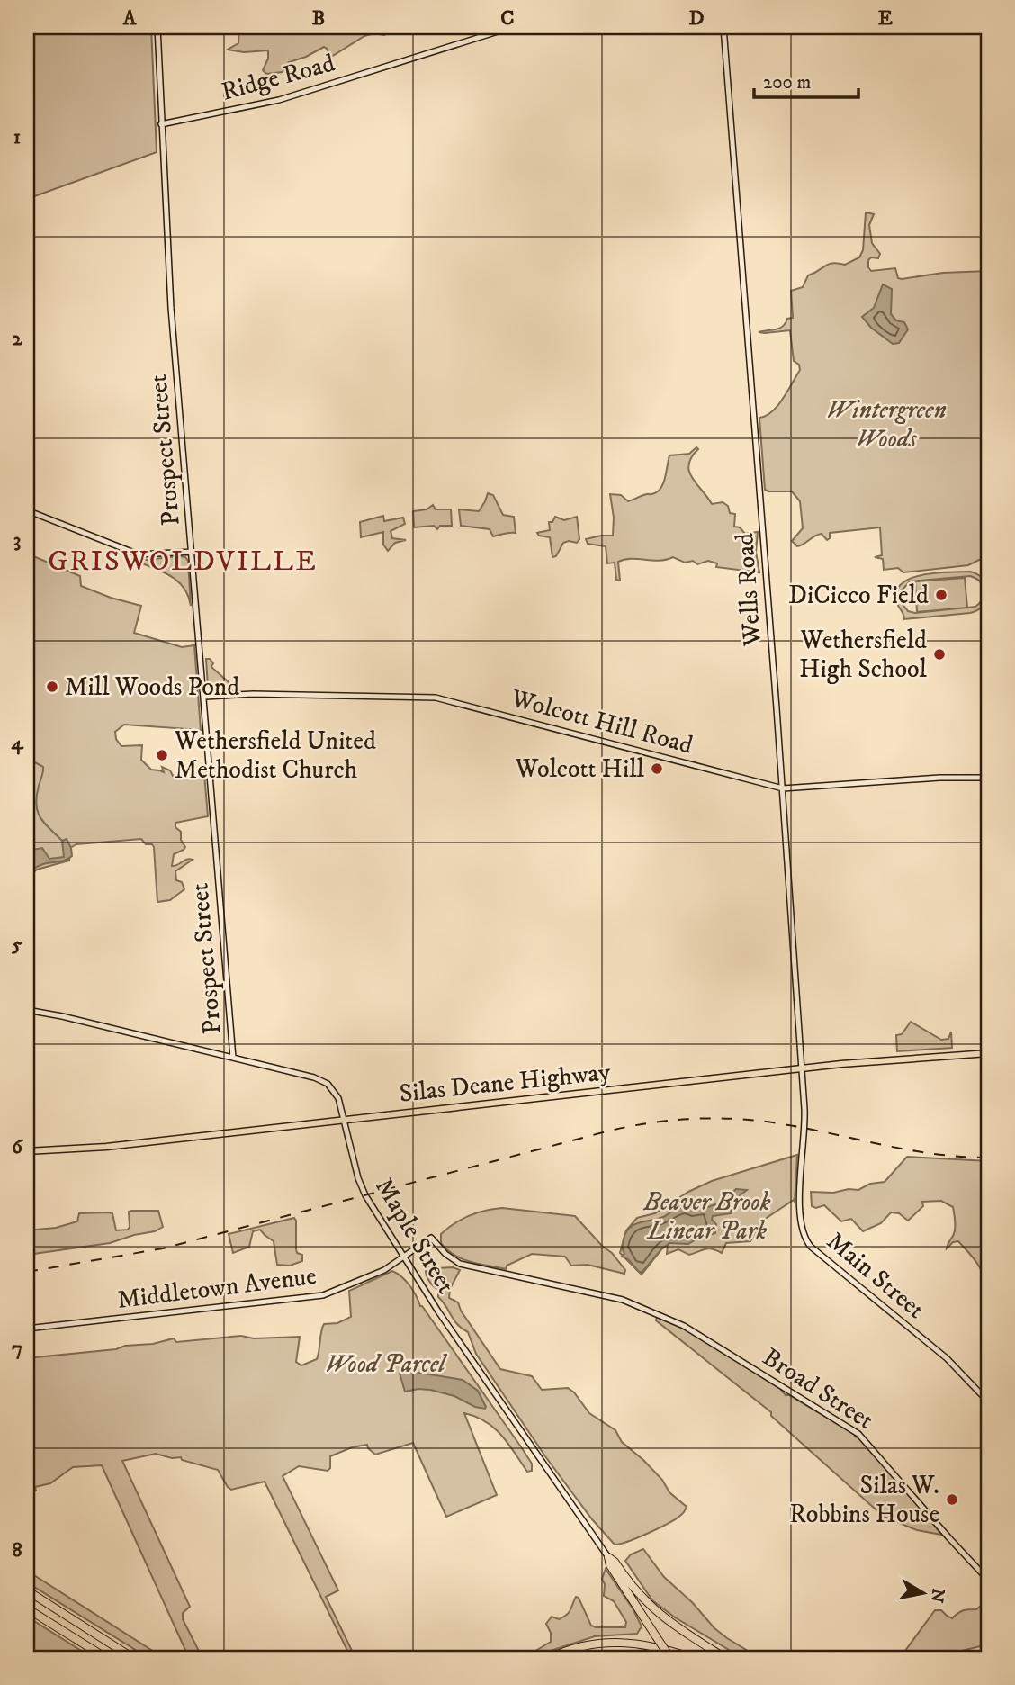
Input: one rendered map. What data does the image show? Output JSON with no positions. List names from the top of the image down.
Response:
{
  "streets": {
    "main road": [
      "Ridge Road",
      "Prospect Street",
      "Wells Road",
      "Wolcott Hill Road",
      "Silas Deane Highway",
      "Maple Street",
      "Main Street",
      "Middletown Avenue",
      "Broad Street"
    ]
  },
  "crossings": [
    ["Ridge Road", "Prospect Street"],
    ["Prospect Street", "Wolcott Hill Road"],
    ["Prospect Street", "Maple Street"],
    ["Wells Road", "Wolcott Hill Road"],
    ["Wells Road", "Silas Deane Highway"],
    ["Wells Road", "Main Street"],
    ["Silas Deane Highway", "Maple Street"],
    ["Maple Street", "Middletown Avenue"],
    ["Middletown Avenue", "Broad Street"]
  ],
  "districts": ["GRISWOLDVILLE"],
  "parks": ["Wintergreen Woods", "Beaver Brook Linear Park", "Wood Parcel"],
  "places": [
    "DiCicco Field",
    "Wethersfield High School",
    "Mill Woods Pond",
    "Wethersfield United Methodist Church",
    "Wolcott Hill",
    "Silas W. Robbins House"
  ],
  "scale_bar": "200 m",
  "north": "right",
  "grid": {
    "columns": [
      "A",
      "B",
      "C",
      "D",
      "E"
    ],
    "rows": [
      "1",
      "2",
      "3",
      "4",
      "5",
      "6",
      "7",
      "8"
    ]
  }
}
